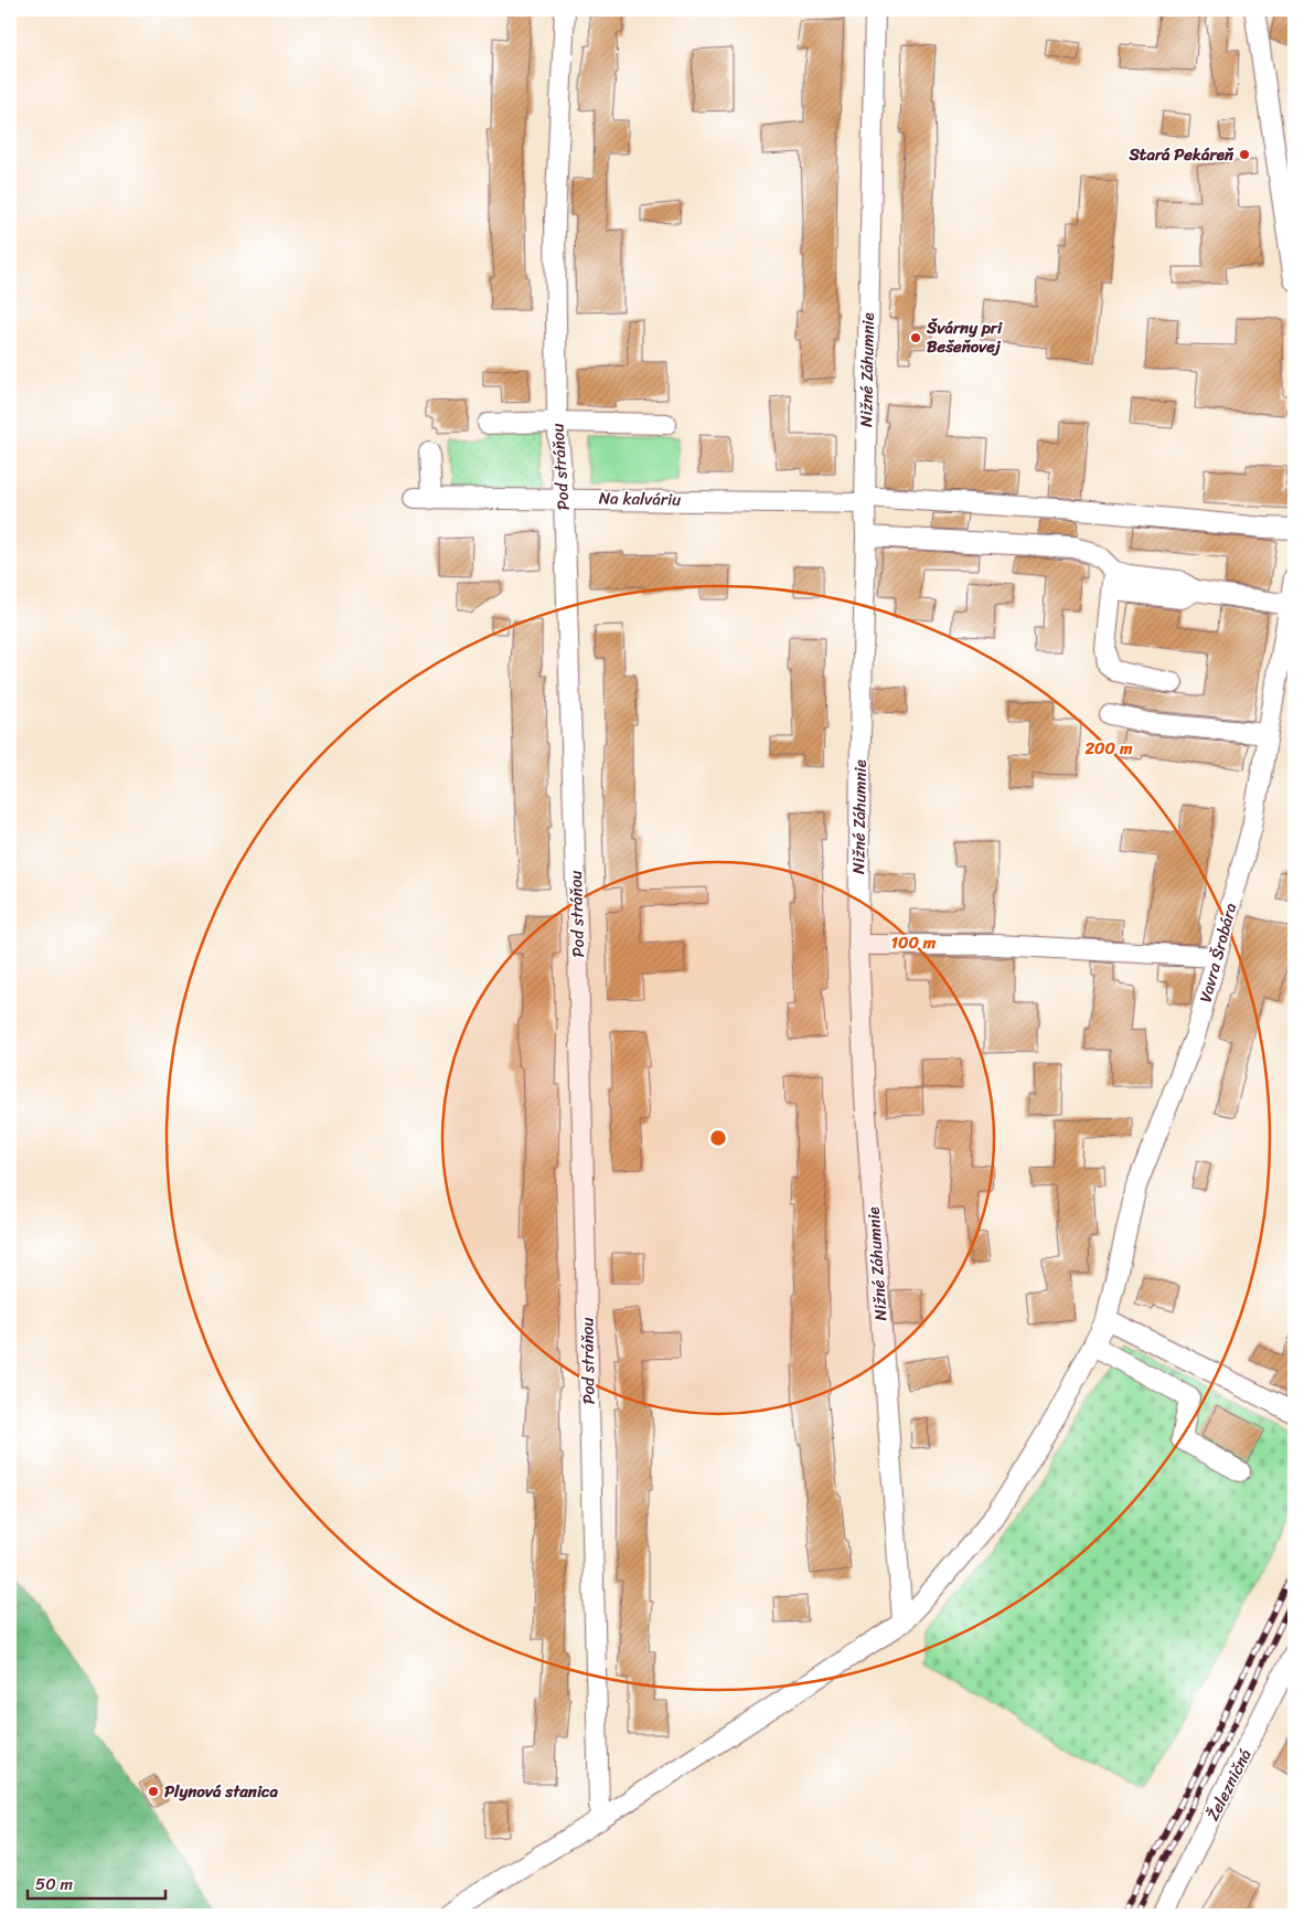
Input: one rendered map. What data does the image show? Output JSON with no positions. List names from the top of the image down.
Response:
{
  "streets": {
    "street": [
      "Nižné Záhumnie",
      "Pod stráňou",
      "Na kalváriu",
      "Vavra Šrobára",
      "Železničná"
    ]
  },
  "crossings": [
    ["Nižné Záhumnie", "Na kalváriu"],
    ["Nižné Záhumnie", "Vavra Šrobára"],
    ["Pod stráňou", "Na kalváriu"],
    ["Pod stráňou", "Vavra Šrobára"]
  ],
  "places": ["Stará Pekáreň", "Švárny pri Bešeňovej", "Plynová stanica"],
  "scale_bar": "50 m",
  "rings": ["200 m", "100 m"]
}
